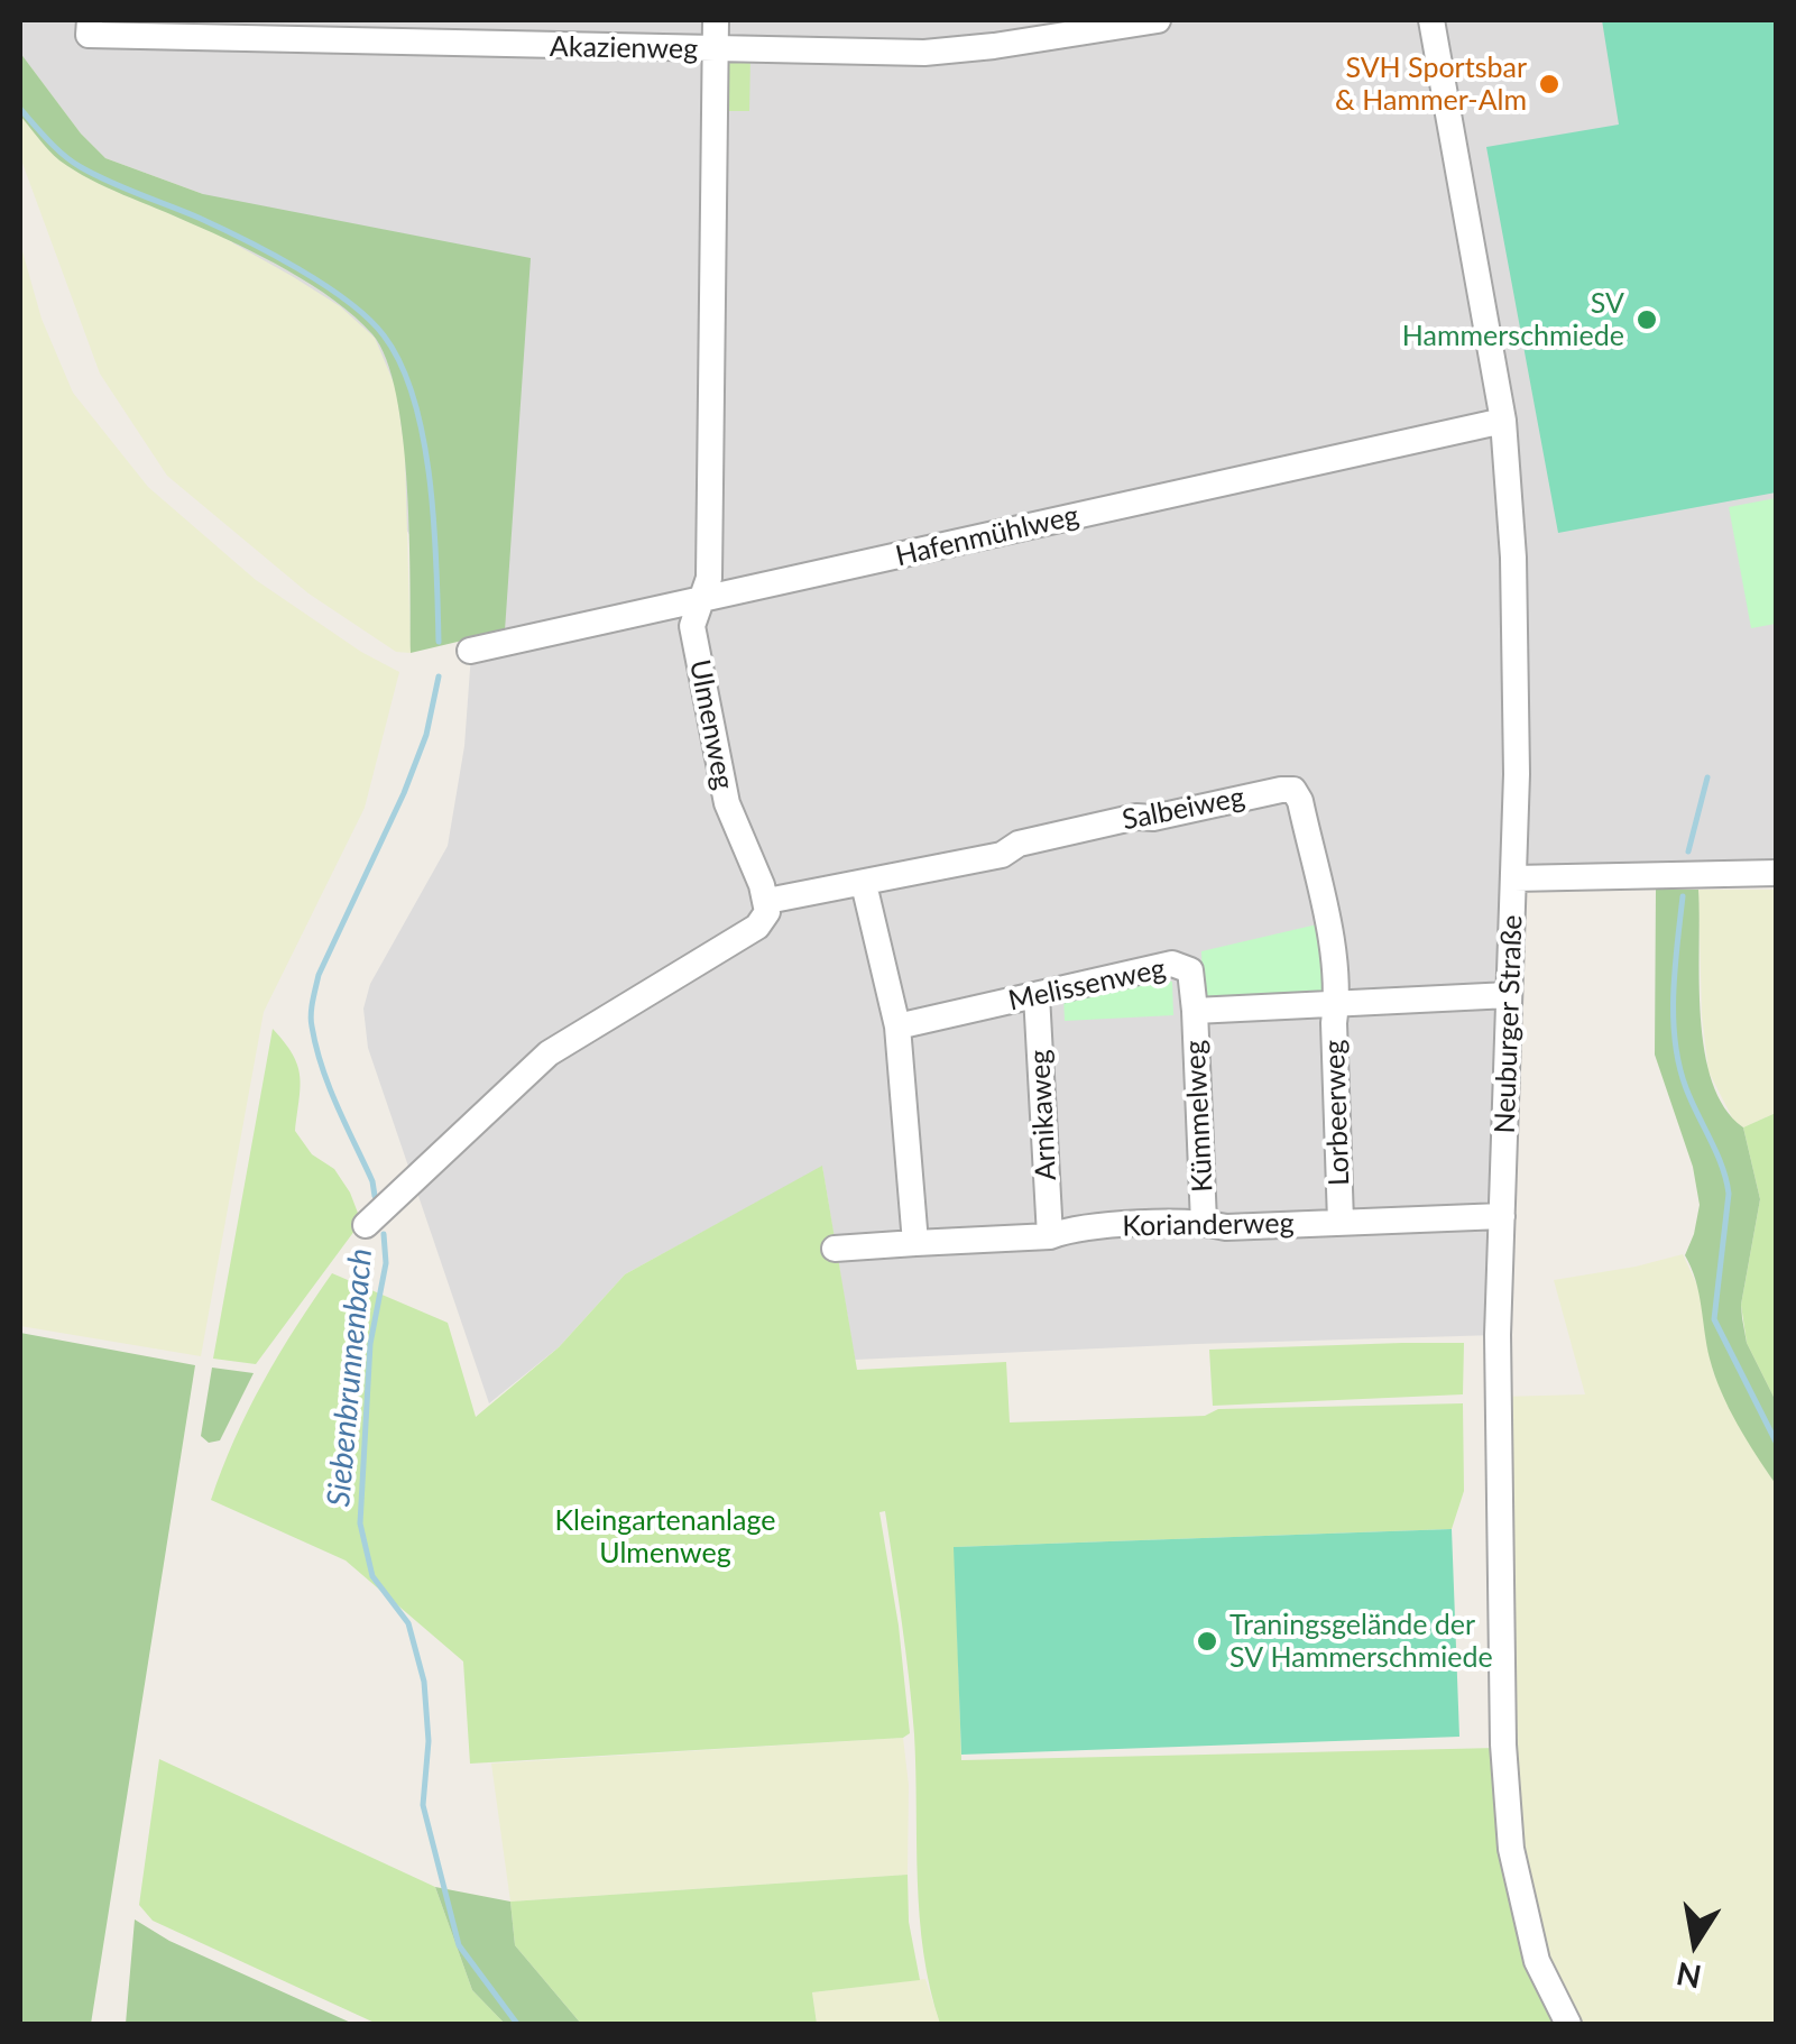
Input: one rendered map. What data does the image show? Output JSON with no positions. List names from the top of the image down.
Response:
{
  "streets": {
    "street": [
      "Akazienweg",
      "Hafenmühlweg",
      "Ulmenweg",
      "Salbeiweg",
      "Melissenweg",
      "Neuburger Straße",
      "Lorbeerweg",
      "Arnikaweg",
      "Kümmelweg",
      "Korianderweg"
    ]
  },
  "crossings": [
    ["Akazienweg", "Ulmenweg"],
    ["Hafenmühlweg", "Ulmenweg"],
    ["Hafenmühlweg", "Neuburger Straße"],
    ["Ulmenweg", "Salbeiweg"],
    ["Salbeiweg", "Melissenweg"],
    ["Salbeiweg", "Lorbeerweg"],
    ["Melissenweg", "Neuburger Straße"],
    ["Melissenweg", "Lorbeerweg"],
    ["Melissenweg", "Arnikaweg"],
    ["Melissenweg", "Kümmelweg"],
    ["Neuburger Straße", "Korianderweg"],
    ["Lorbeerweg", "Korianderweg"],
    ["Arnikaweg", "Korianderweg"],
    ["Kümmelweg", "Korianderweg"]
  ],
  "water": ["Siebenbrunnenbach"],
  "parks": ["Kleingartenanlage Ulmenweg"],
  "places": ["SVH Sportsbar & Hammer-Alm", "SV Hammerschmiede", "Traningsgelände der SV Hammerschmiede"],
  "north": "bottom"
}
